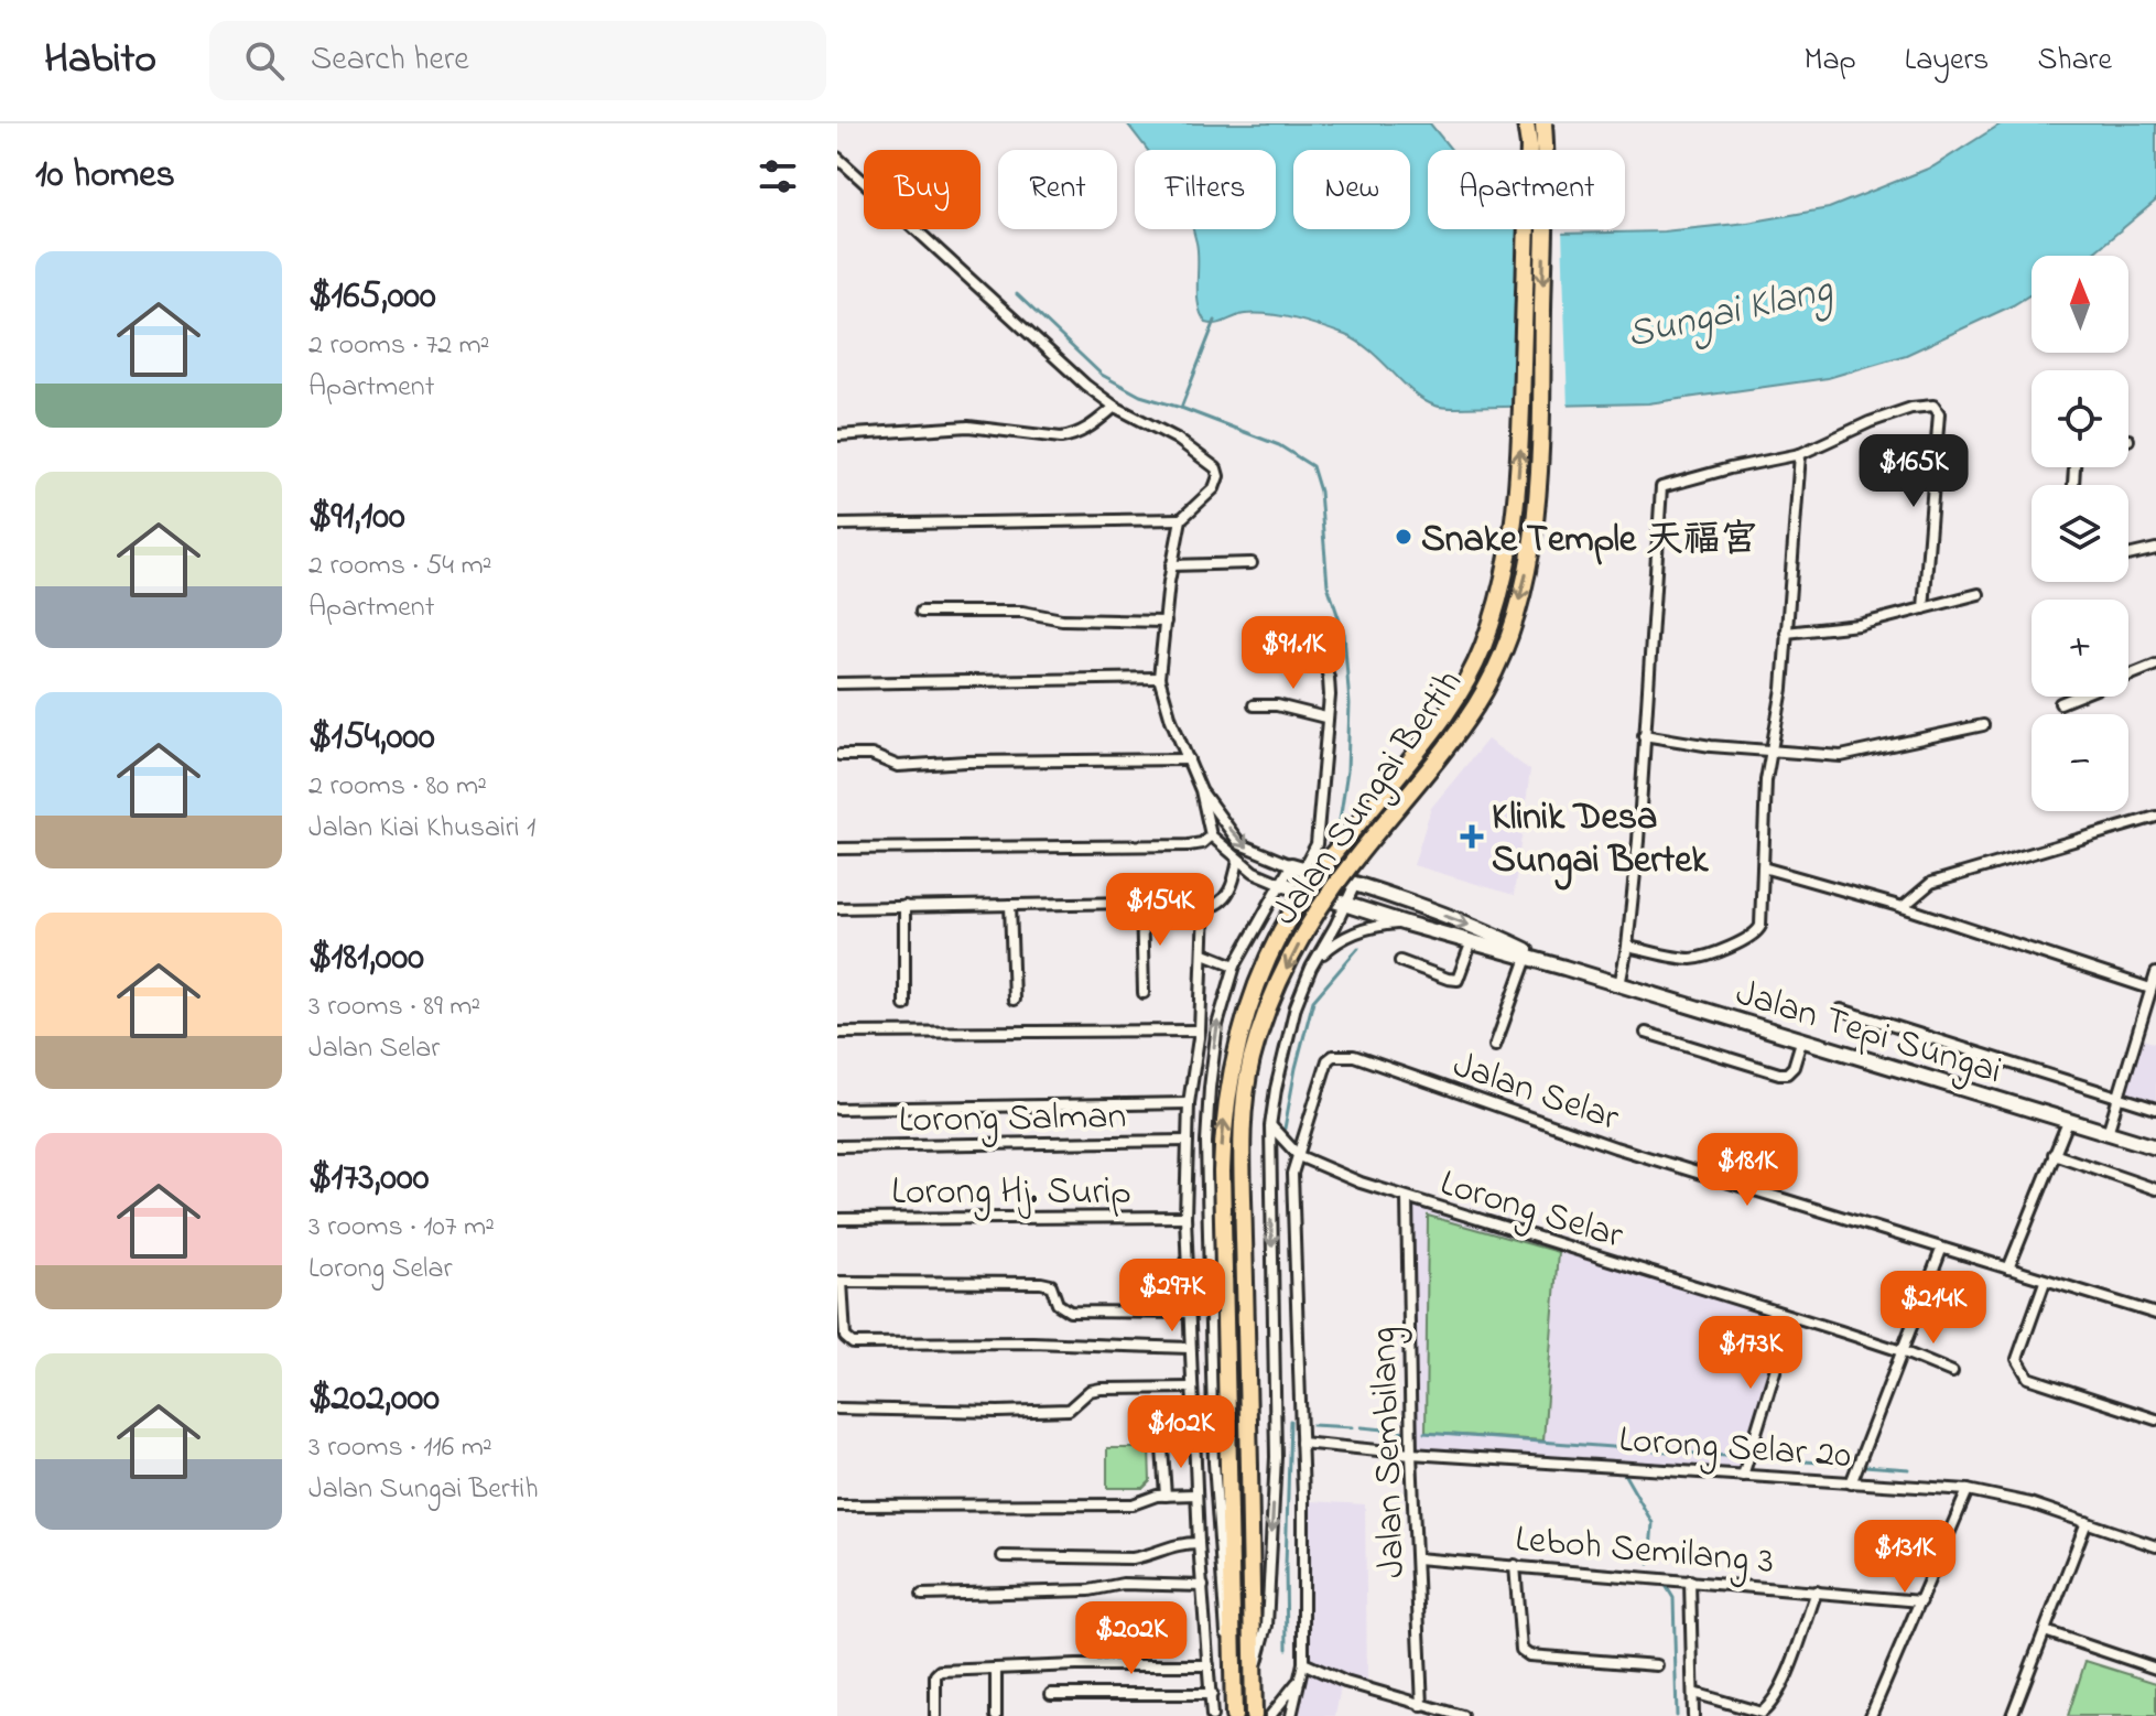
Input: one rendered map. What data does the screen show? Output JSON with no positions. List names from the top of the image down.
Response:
{
  "streets": {
    "main road": ["Jalan Sungai Bertih", "Jalan Tepi Sungai"],
    "street": [
      "Jalan Selar",
      "Lorong Salman",
      "Lorong Hj. Surip",
      "Lorong Selar",
      "Lorong Selar 20",
      "Jalan Sembilang",
      "Leboh Semilang 3"
    ]
  },
  "crossings": [
    ["Jalan Selar", "Lorong Selar"],
    ["Lorong Selar", "Jalan Sembilang"],
    ["Lorong Selar 20", "Jalan Sembilang"],
    ["Jalan Sembilang", "Leboh Semilang 3"]
  ],
  "water": ["Sungai Klang"],
  "places": {
    "other": ["Snake Temple 天福宫"],
    "health": ["Klinik Desa Sungai Bertek"]
  },
  "north": "top",
  "page": {
    "header": "Habito",
    "search": "Search here",
    "nav": ["Map", "Layers", "Share"],
    "heading": "10 homes",
    "chip": [
      "Buy",
      "Rent",
      "Filters",
      "New",
      "Apartment"
    ],
    "list": [
      {
        "name": "$165,000",
        "note": "2 rooms · 72 m² · Apartment"
      },
      {
        "name": "$91,100",
        "note": "2 rooms · 54 m² · Apartment"
      },
      {
        "name": "$154,000",
        "note": "2 rooms · 80 m² · Jalan Kiai Khusairi 1"
      },
      {
        "name": "$181,000",
        "note": "3 rooms · 89 m² · Jalan Selar"
      },
      {
        "name": "$173,000",
        "note": "3 rooms · 107 m² · Lorong Selar"
      },
      {
        "name": "$202,000",
        "note": "3 rooms · 116 m² · Jalan Sungai Bertih"
      }
    ],
    "map_buttons": ["+", "−"],
    "price": [
      "$165K",
      "$91.1K",
      "$154K",
      "$181K",
      "$297K",
      "$214K",
      "$173K",
      "$102K",
      "$131K",
      "$202K"
    ]
  }
}
